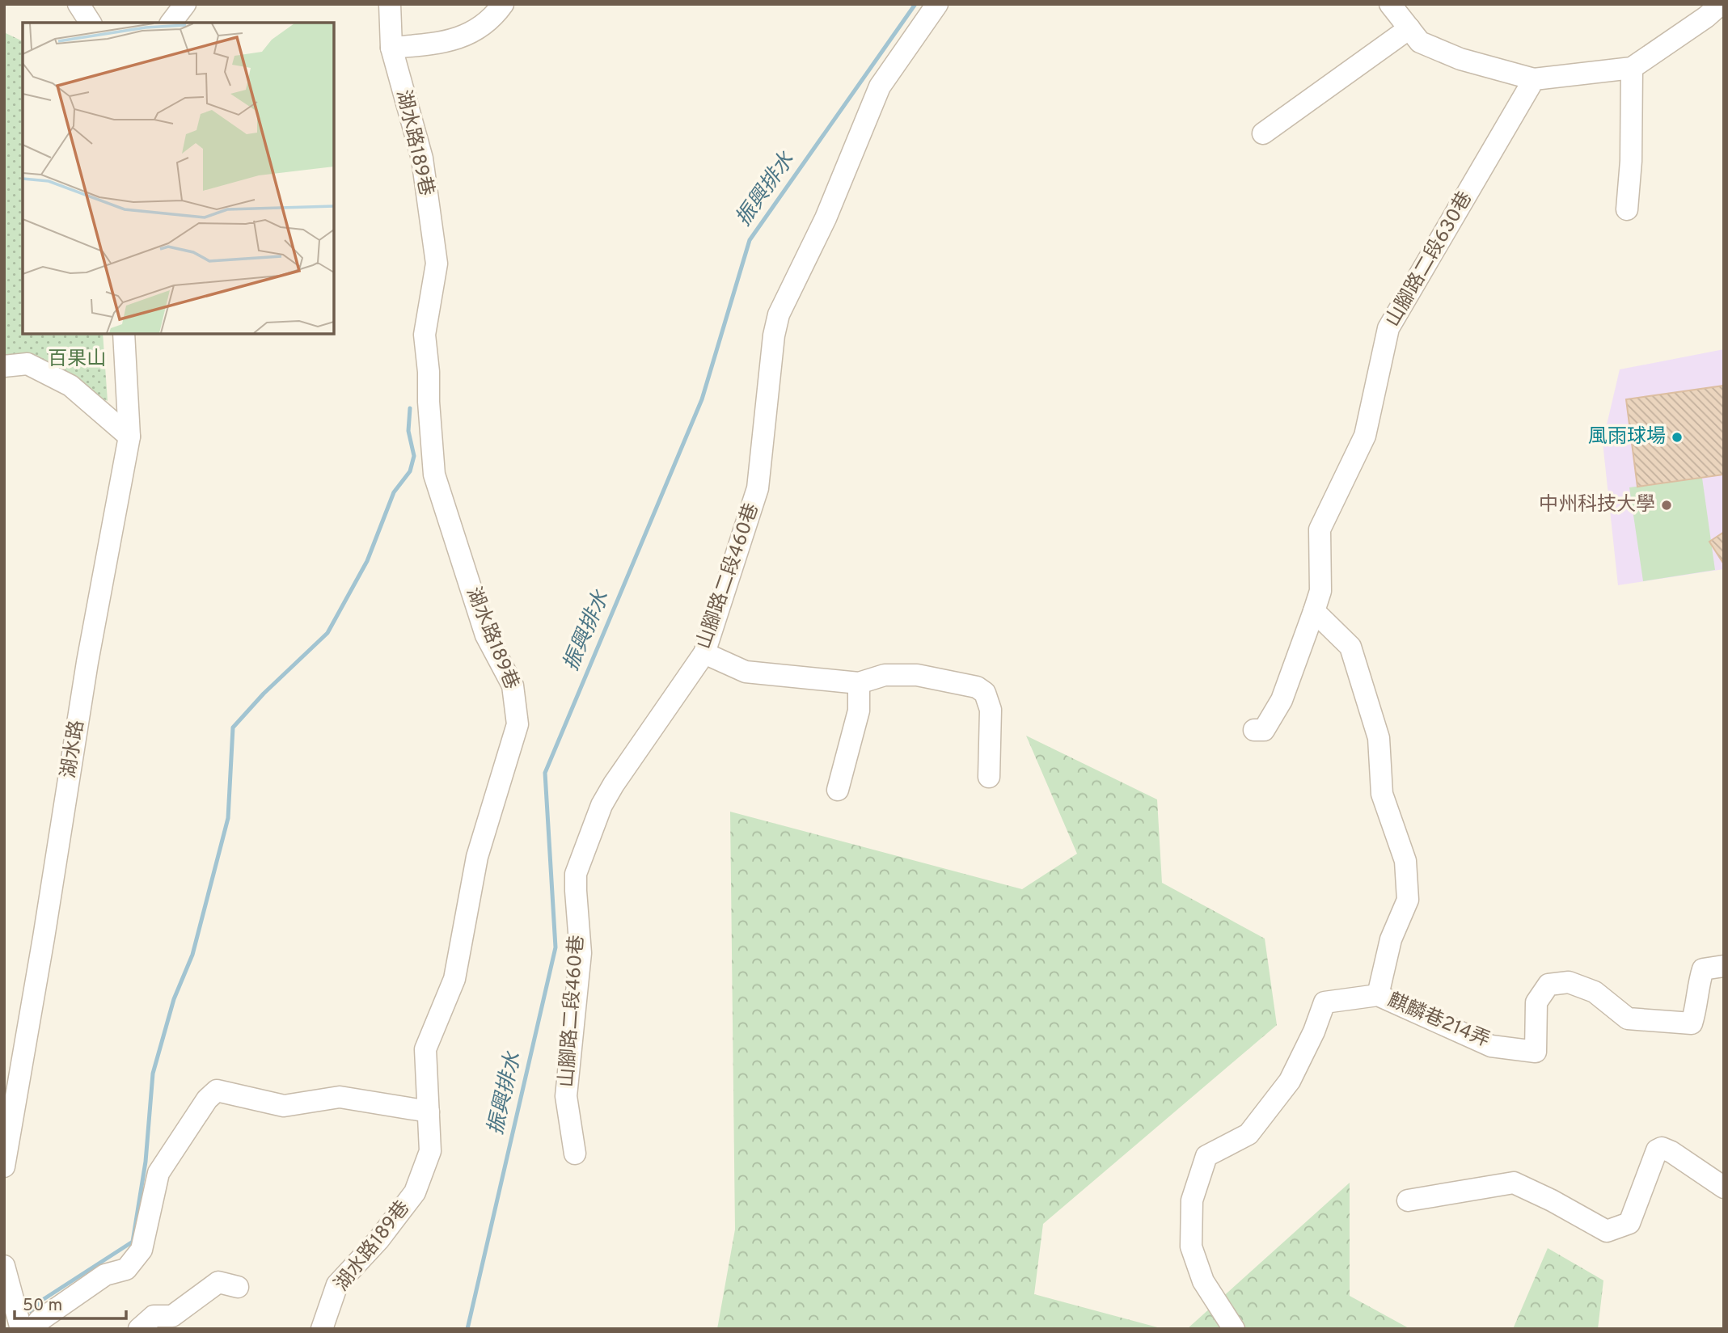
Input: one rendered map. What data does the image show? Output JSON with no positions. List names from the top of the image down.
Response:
{
  "streets": {
    "street": [
      "湖水路189巷",
      "山腳路二段630巷",
      "山腳路二段460巷",
      "湖水路",
      "麒麟巷214弄"
    ]
  },
  "water": ["振興排水"],
  "parks": ["百果山"],
  "places": ["風雨球場", "中州科技大學"],
  "scale_bar": "50 m"
}
